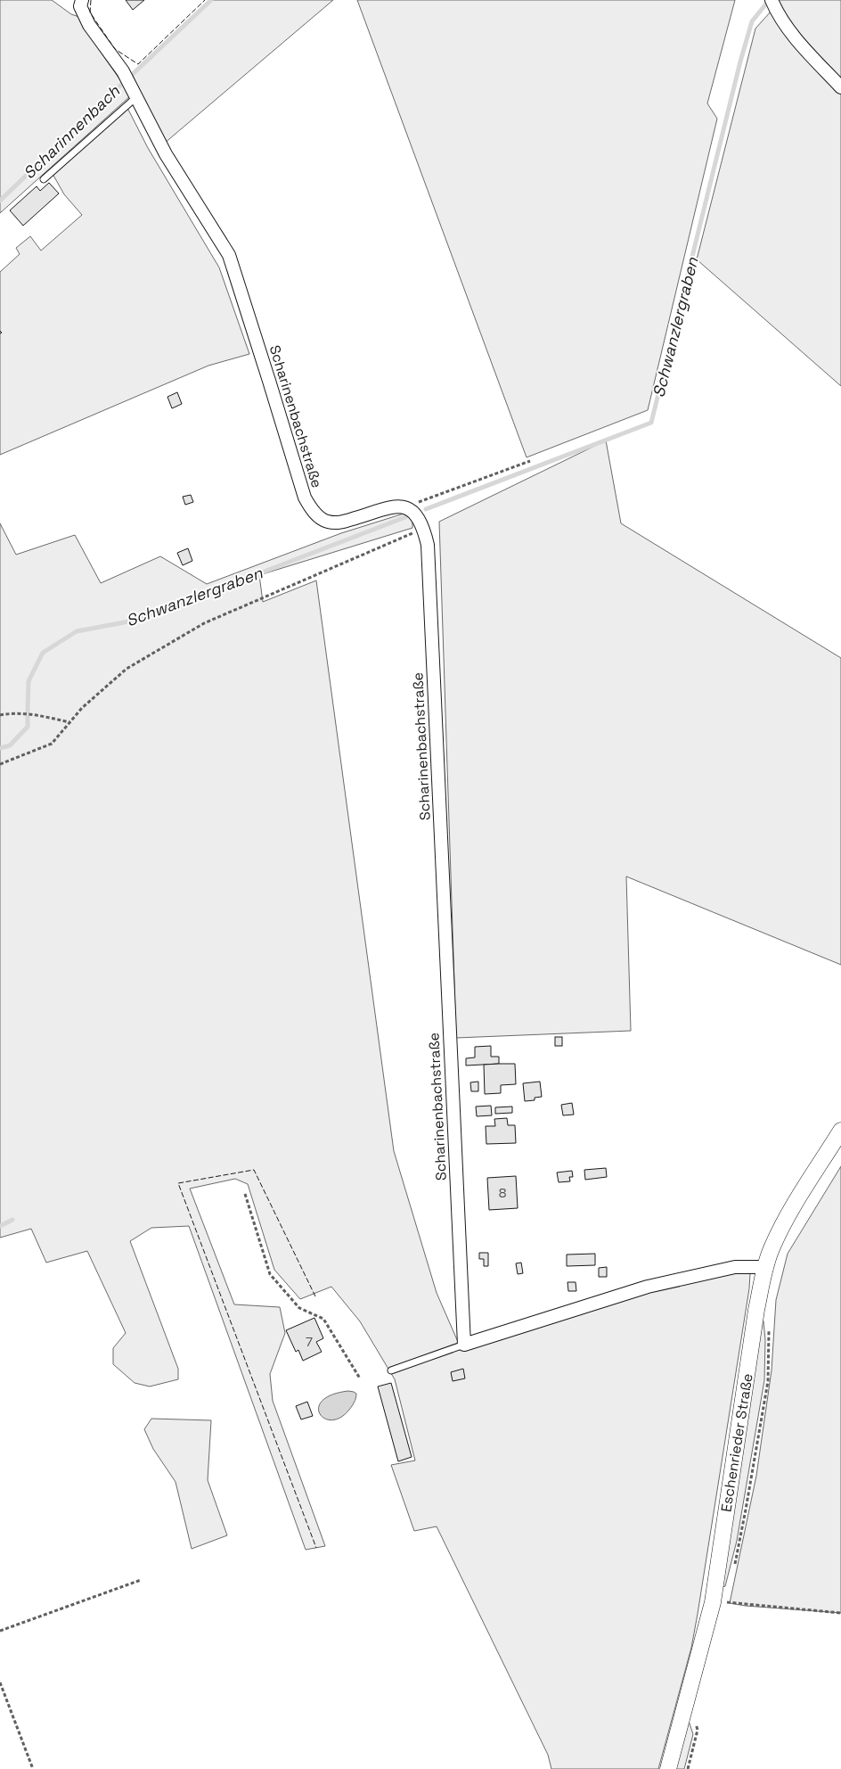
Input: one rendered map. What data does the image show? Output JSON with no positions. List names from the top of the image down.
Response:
{
  "streets": {
    "street": ["Scharinenbachstraße", "Eschenrieder Straße"]
  },
  "water": ["Scharinnenbach", "Schwanzlergraben"],
  "house_numbers": ["8", "7"]
}
